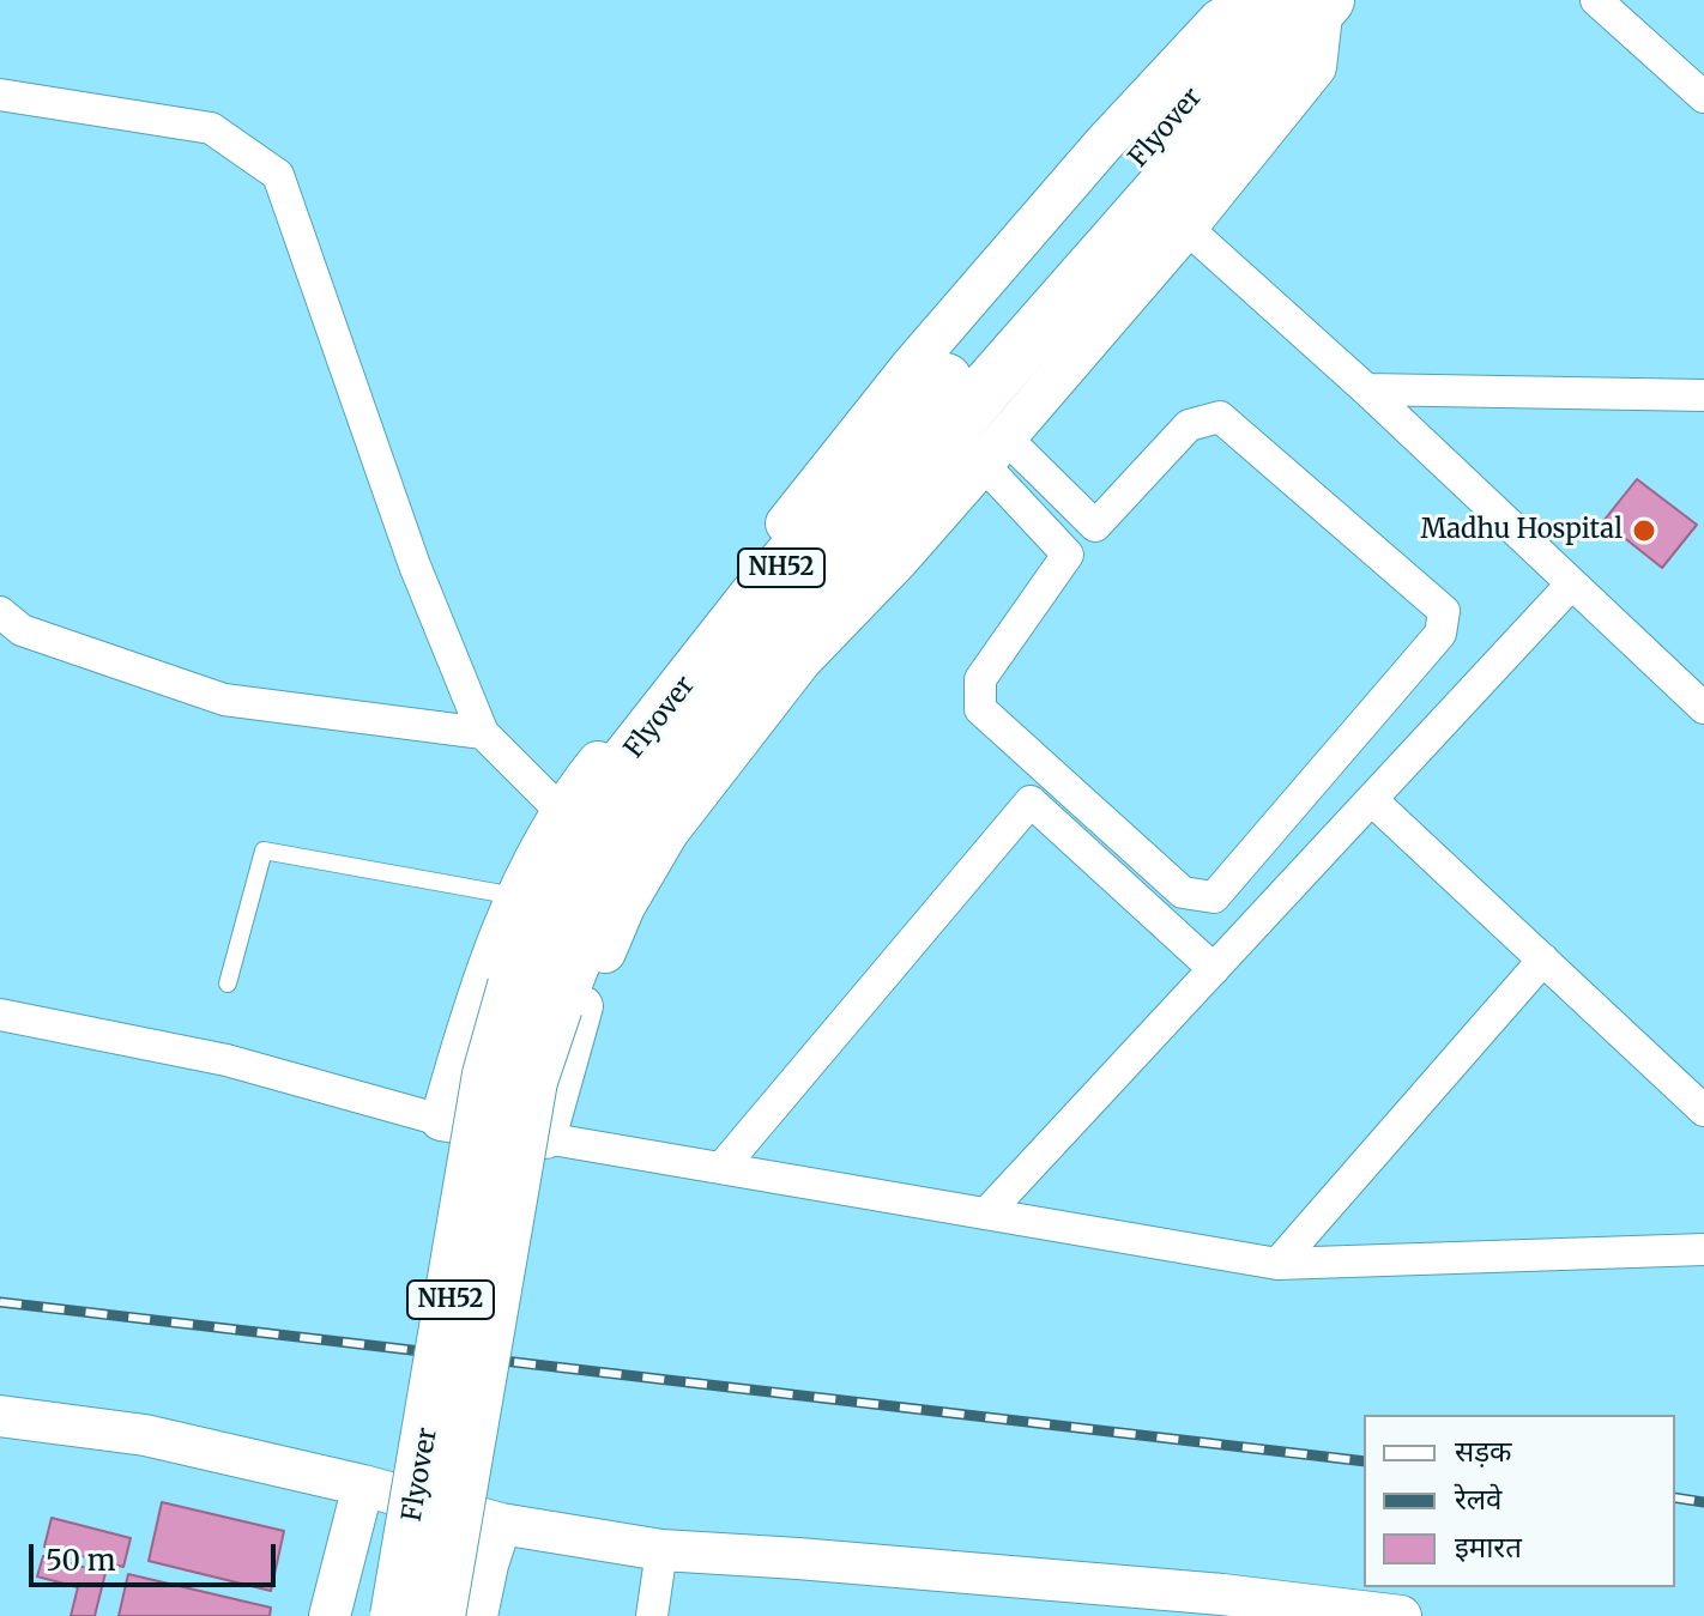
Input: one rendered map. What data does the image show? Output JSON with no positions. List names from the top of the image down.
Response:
{
  "streets": {
    "highway": ["Flyover", "NH52"]
  },
  "places": ["Madhu Hospital"],
  "legend": ["सड़क", "रेलवे", "इमारत"],
  "scale_bar": "50 m"
}
